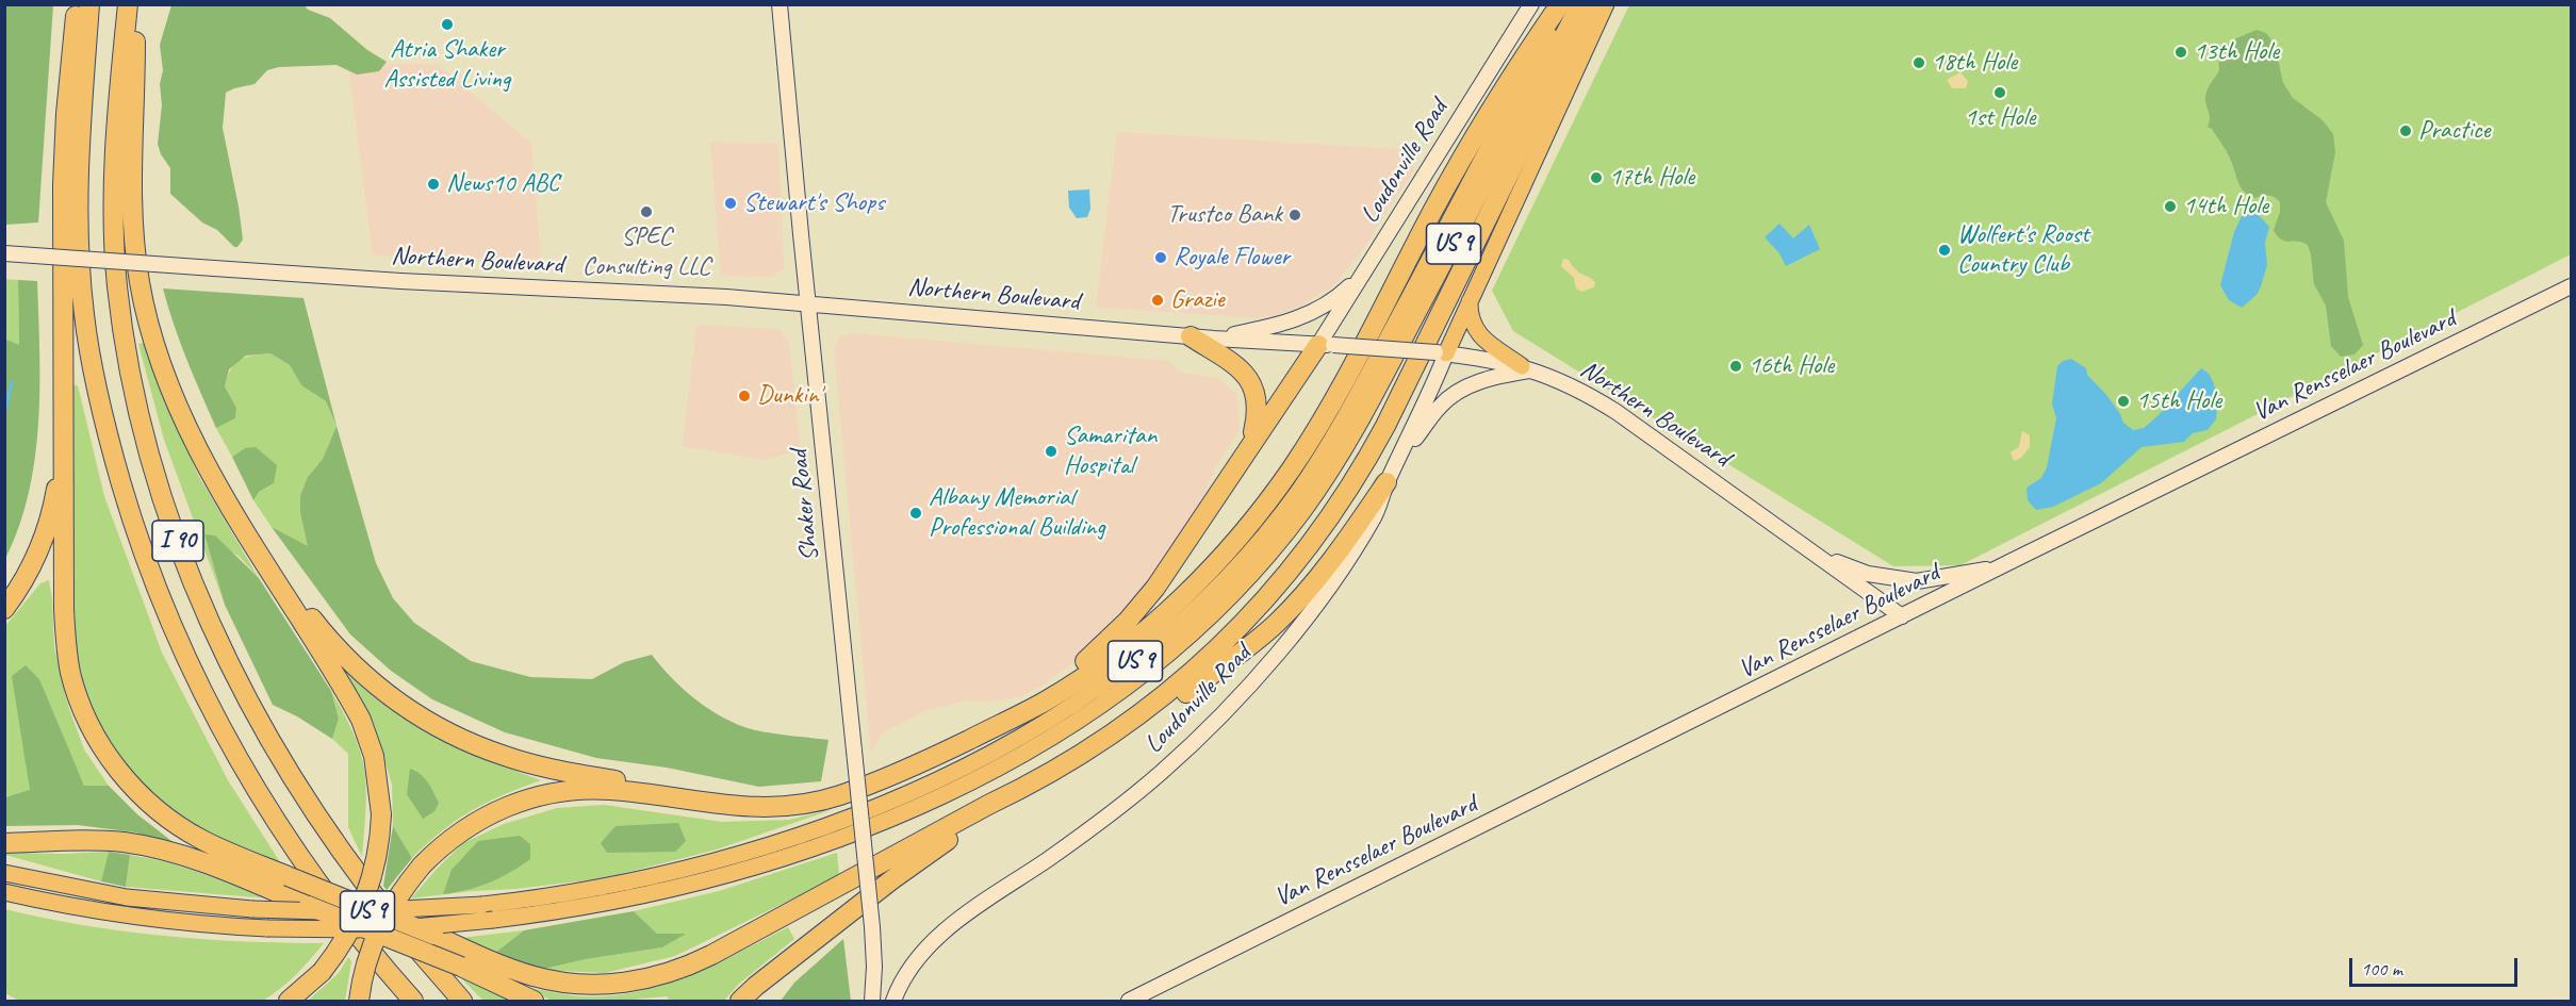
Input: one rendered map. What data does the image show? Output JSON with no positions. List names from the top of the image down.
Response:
{
  "streets": {
    "highway": ["I 90"],
    "main road": [
      "Loudonville Road",
      "US 9",
      "Northern Boulevard",
      "Van Rensselaer Boulevard",
      "Shaker Road"
    ]
  },
  "crossings": [
    ["Loudonville Road", "Northern Boulevard"],
    ["Northern Boulevard", "Van Rensselaer Boulevard"],
    ["Northern Boulevard", "Shaker Road"]
  ],
  "places": [
    "Atria Shaker Assisted Living",
    "13th Hole",
    "18th Hole",
    "1st Hole",
    "Practice",
    "17th Hole",
    "News10 ABC",
    "Stewart's Shops",
    "14th Hole",
    "SPEC Consulting LLC",
    "Trustco Bank",
    "Wolfert's Roost Country Club",
    "Royale Flower",
    "Grazie",
    "16th Hole",
    "Dunkin'",
    "15th Hole",
    "Samaritan Hospital",
    "Albany Memorial Professional Building"
  ],
  "scale_bar": "100 m"
}
